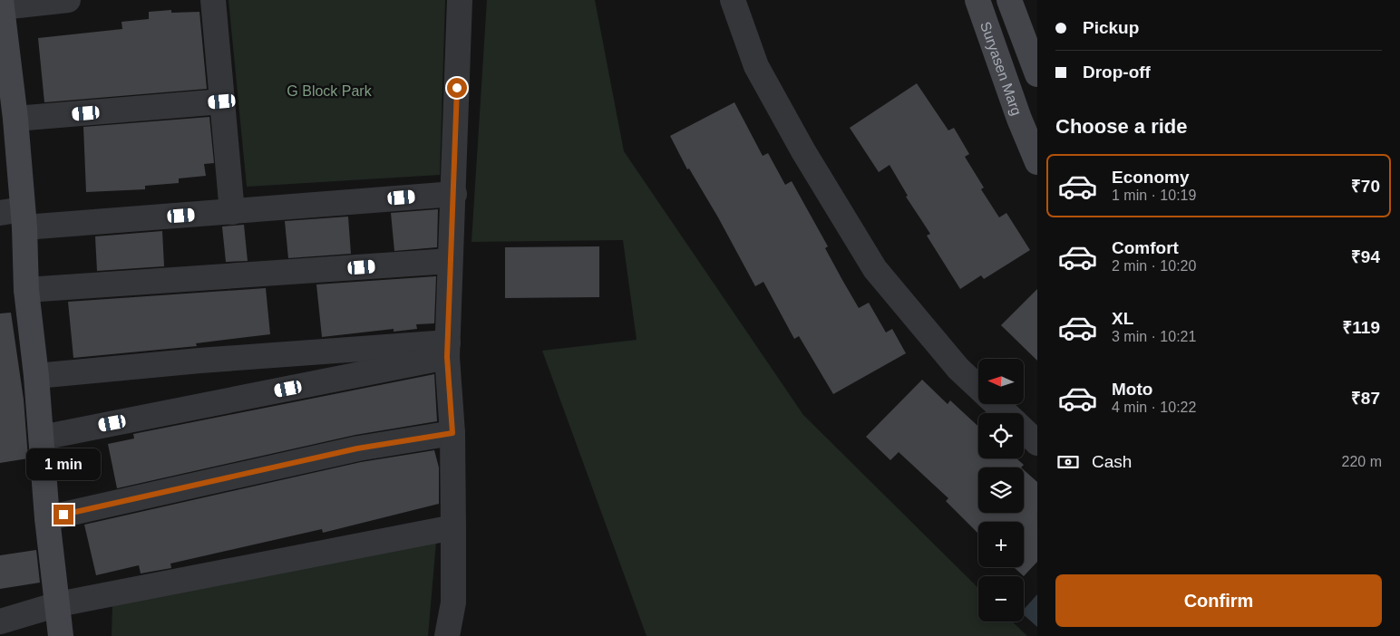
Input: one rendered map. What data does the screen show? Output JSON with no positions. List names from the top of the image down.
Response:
{
  "streets": {
    "street": ["Suryasen Marg"]
  },
  "parks": ["G Block Park"],
  "north": "left",
  "page": {
    "banner": ["Pickup", "Drop-off"],
    "heading": "Choose a ride",
    "list": [
      {
        "name": "Economy",
        "note": "1 min · 10:19",
        "value": "₹70"
      },
      {
        "name": "Comfort",
        "note": "2 min · 10:20",
        "value": "₹94"
      },
      {
        "name": "XL",
        "note": "3 min · 10:21",
        "value": "₹119"
      },
      {
        "name": "Moto",
        "note": "4 min · 10:22",
        "value": "₹87"
      }
    ],
    "map_buttons": ["+", "−"],
    "pay": ["Cash", "220 m"],
    "bubble": "1 min",
    "buttons": "Confirm"
  }
}
